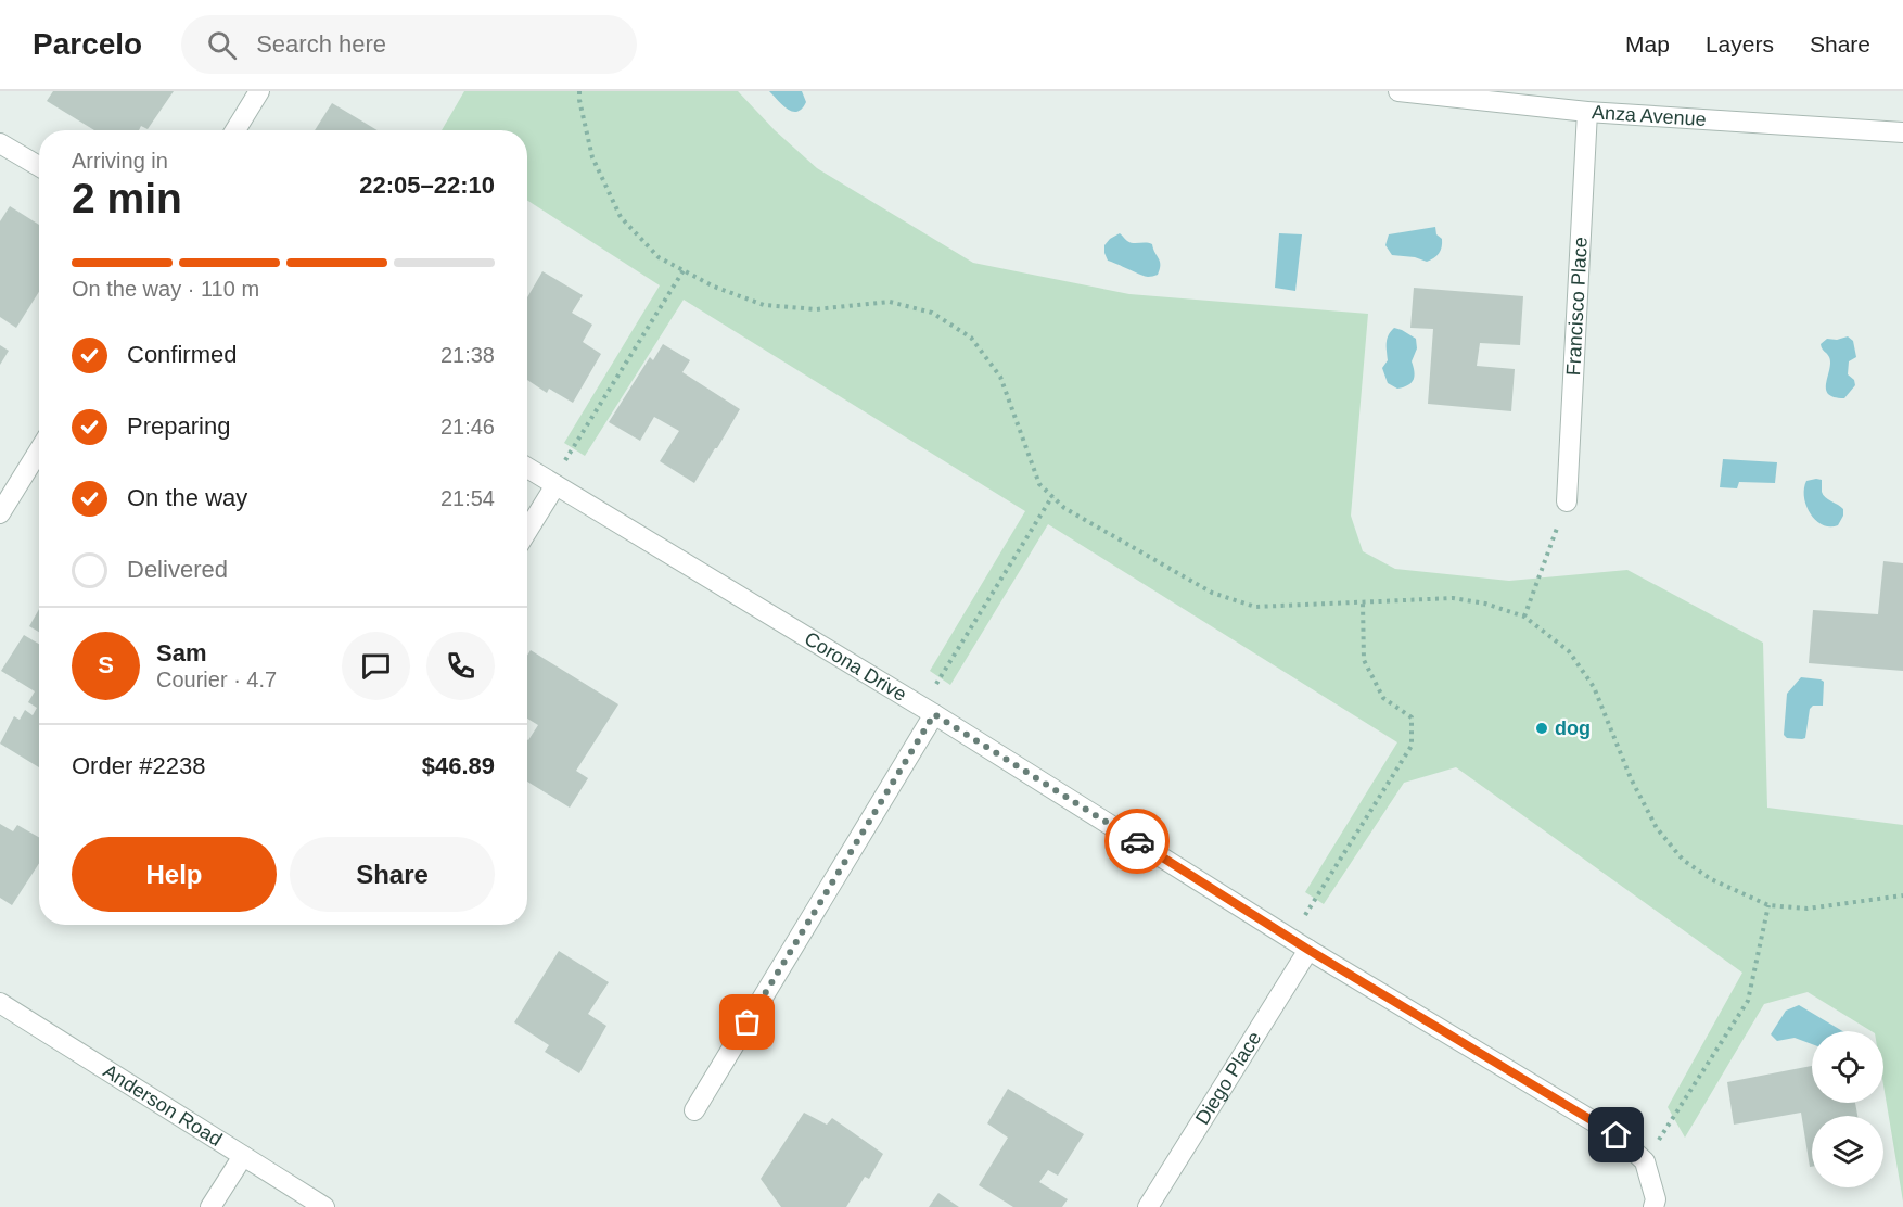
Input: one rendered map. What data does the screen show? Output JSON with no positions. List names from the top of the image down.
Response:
{
  "streets": {
    "street": [
      "Anza Avenue",
      "Francisco Place",
      "Corona Drive",
      "Diego Place",
      "Anderson Road"
    ]
  },
  "crossings": [
    ["Anza Avenue", "Francisco Place"],
    ["Corona Drive", "Diego Place"]
  ],
  "places": ["dog"],
  "page": {
    "header": "Parcelo",
    "search": "Search here",
    "nav": ["Map", "Layers", "Share"],
    "heading": ["2 min", "Arriving in", "22:05–22:10"],
    "panel": [
      "Sam",
      "Courier · 4.7",
      "Order #2238",
      "$46.89"
    ],
    "bar": "On the way · 110 m",
    "list": [
      ["Confirmed", "21:38"],
      ["Preparing", "21:46"],
      ["On the way", "21:54"],
      "Delivered"
    ],
    "round": "S",
    "buttons": ["Help", "Share"]
  }
}
